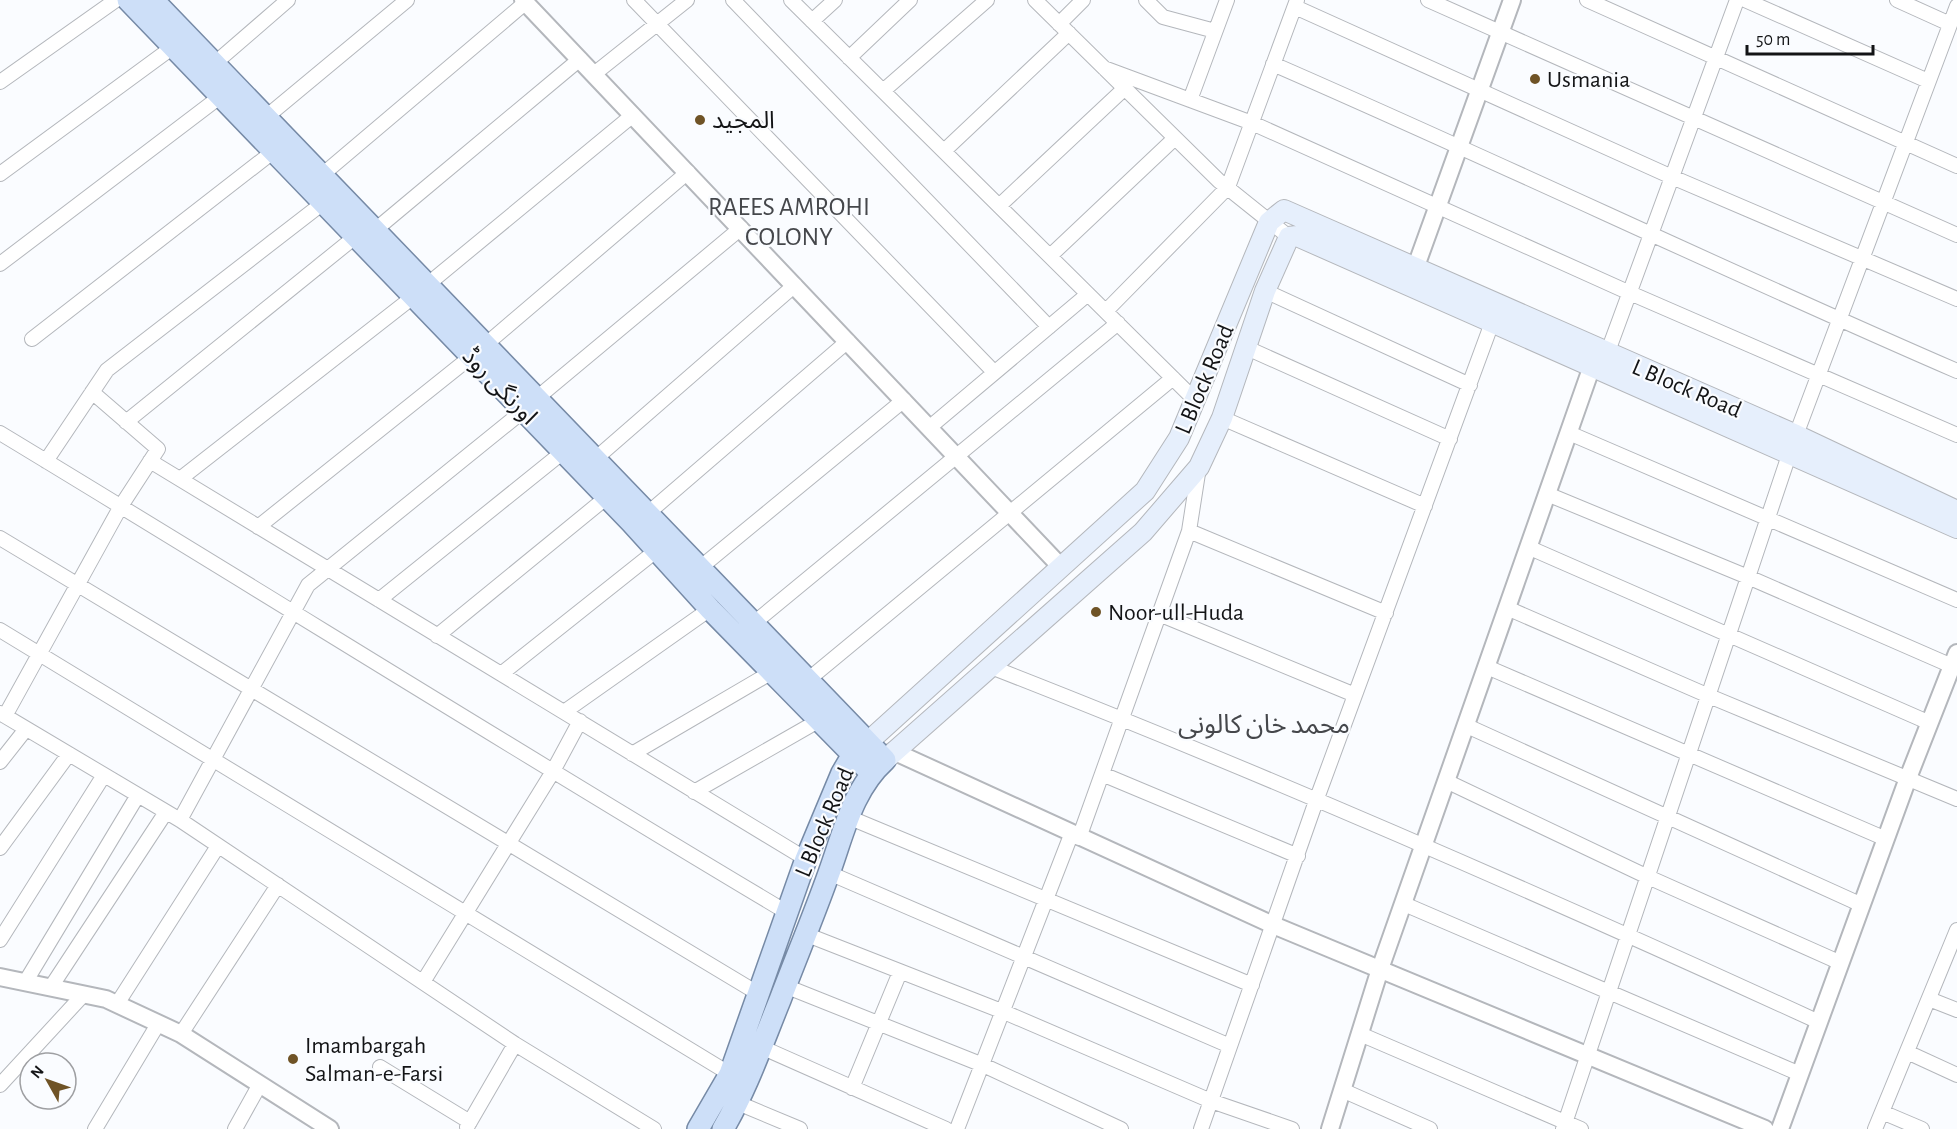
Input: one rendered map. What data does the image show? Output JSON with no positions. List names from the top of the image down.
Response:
{
  "streets": {
    "main road": ["L Block Road", "اورنگی روڈ"]
  },
  "crossings": [
    ["L Block Road", "اورنگی روڈ"]
  ],
  "districts": ["RAEES AMROHI COLONY", "محمد خان کالونی"],
  "places": [
    "Usmania",
    "المجید",
    "Noor-ull-Huda",
    "Imambargah Salman-e-Farsi"
  ],
  "scale_bar": "50 m",
  "north": "top left"
}
